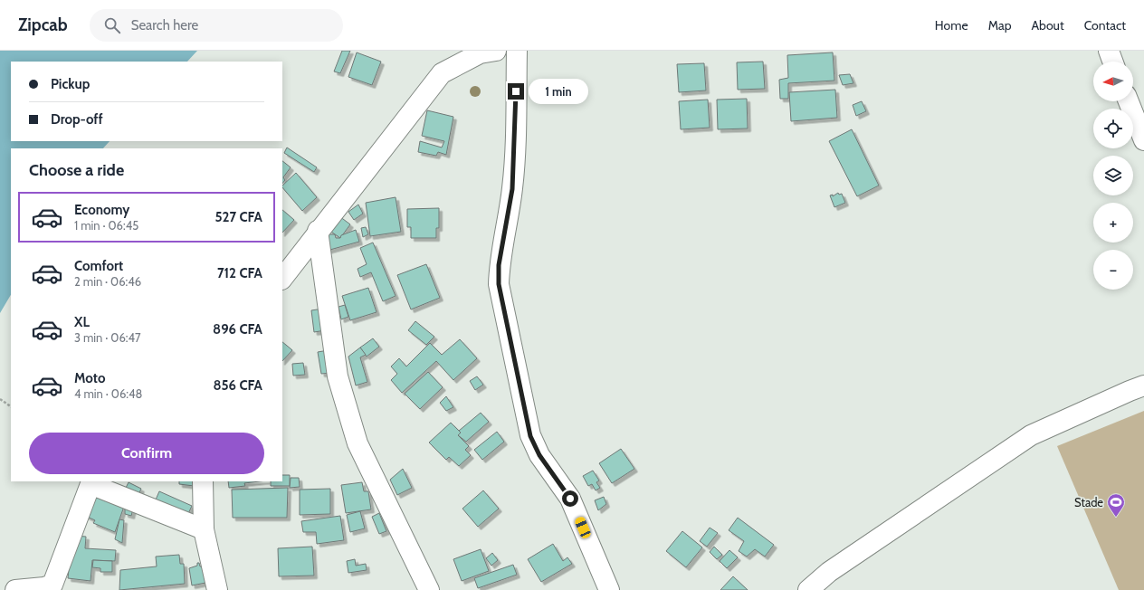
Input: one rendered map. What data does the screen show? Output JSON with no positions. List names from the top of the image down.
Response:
{
  "places": {
    "sports": ["Stade"]
  },
  "north": "left",
  "page": {
    "header": "Zipcab",
    "search": "Search here",
    "nav": [
      "Home",
      "Map",
      "About",
      "Contact"
    ],
    "map_buttons": ["+", "−"],
    "banner": ["Pickup", "Drop-off"],
    "bubble": "1 min",
    "heading": "Choose a ride",
    "list": [
      {
        "name": "Economy",
        "note": "1 min · 06:45",
        "value": "527 CFA"
      },
      {
        "name": "Comfort",
        "note": "2 min · 06:46",
        "value": "712 CFA"
      },
      {
        "name": "XL",
        "note": "3 min · 06:47",
        "value": "896 CFA"
      },
      {
        "name": "Moto",
        "note": "4 min · 06:48",
        "value": "856 CFA"
      }
    ],
    "buttons": "Confirm"
  }
}
